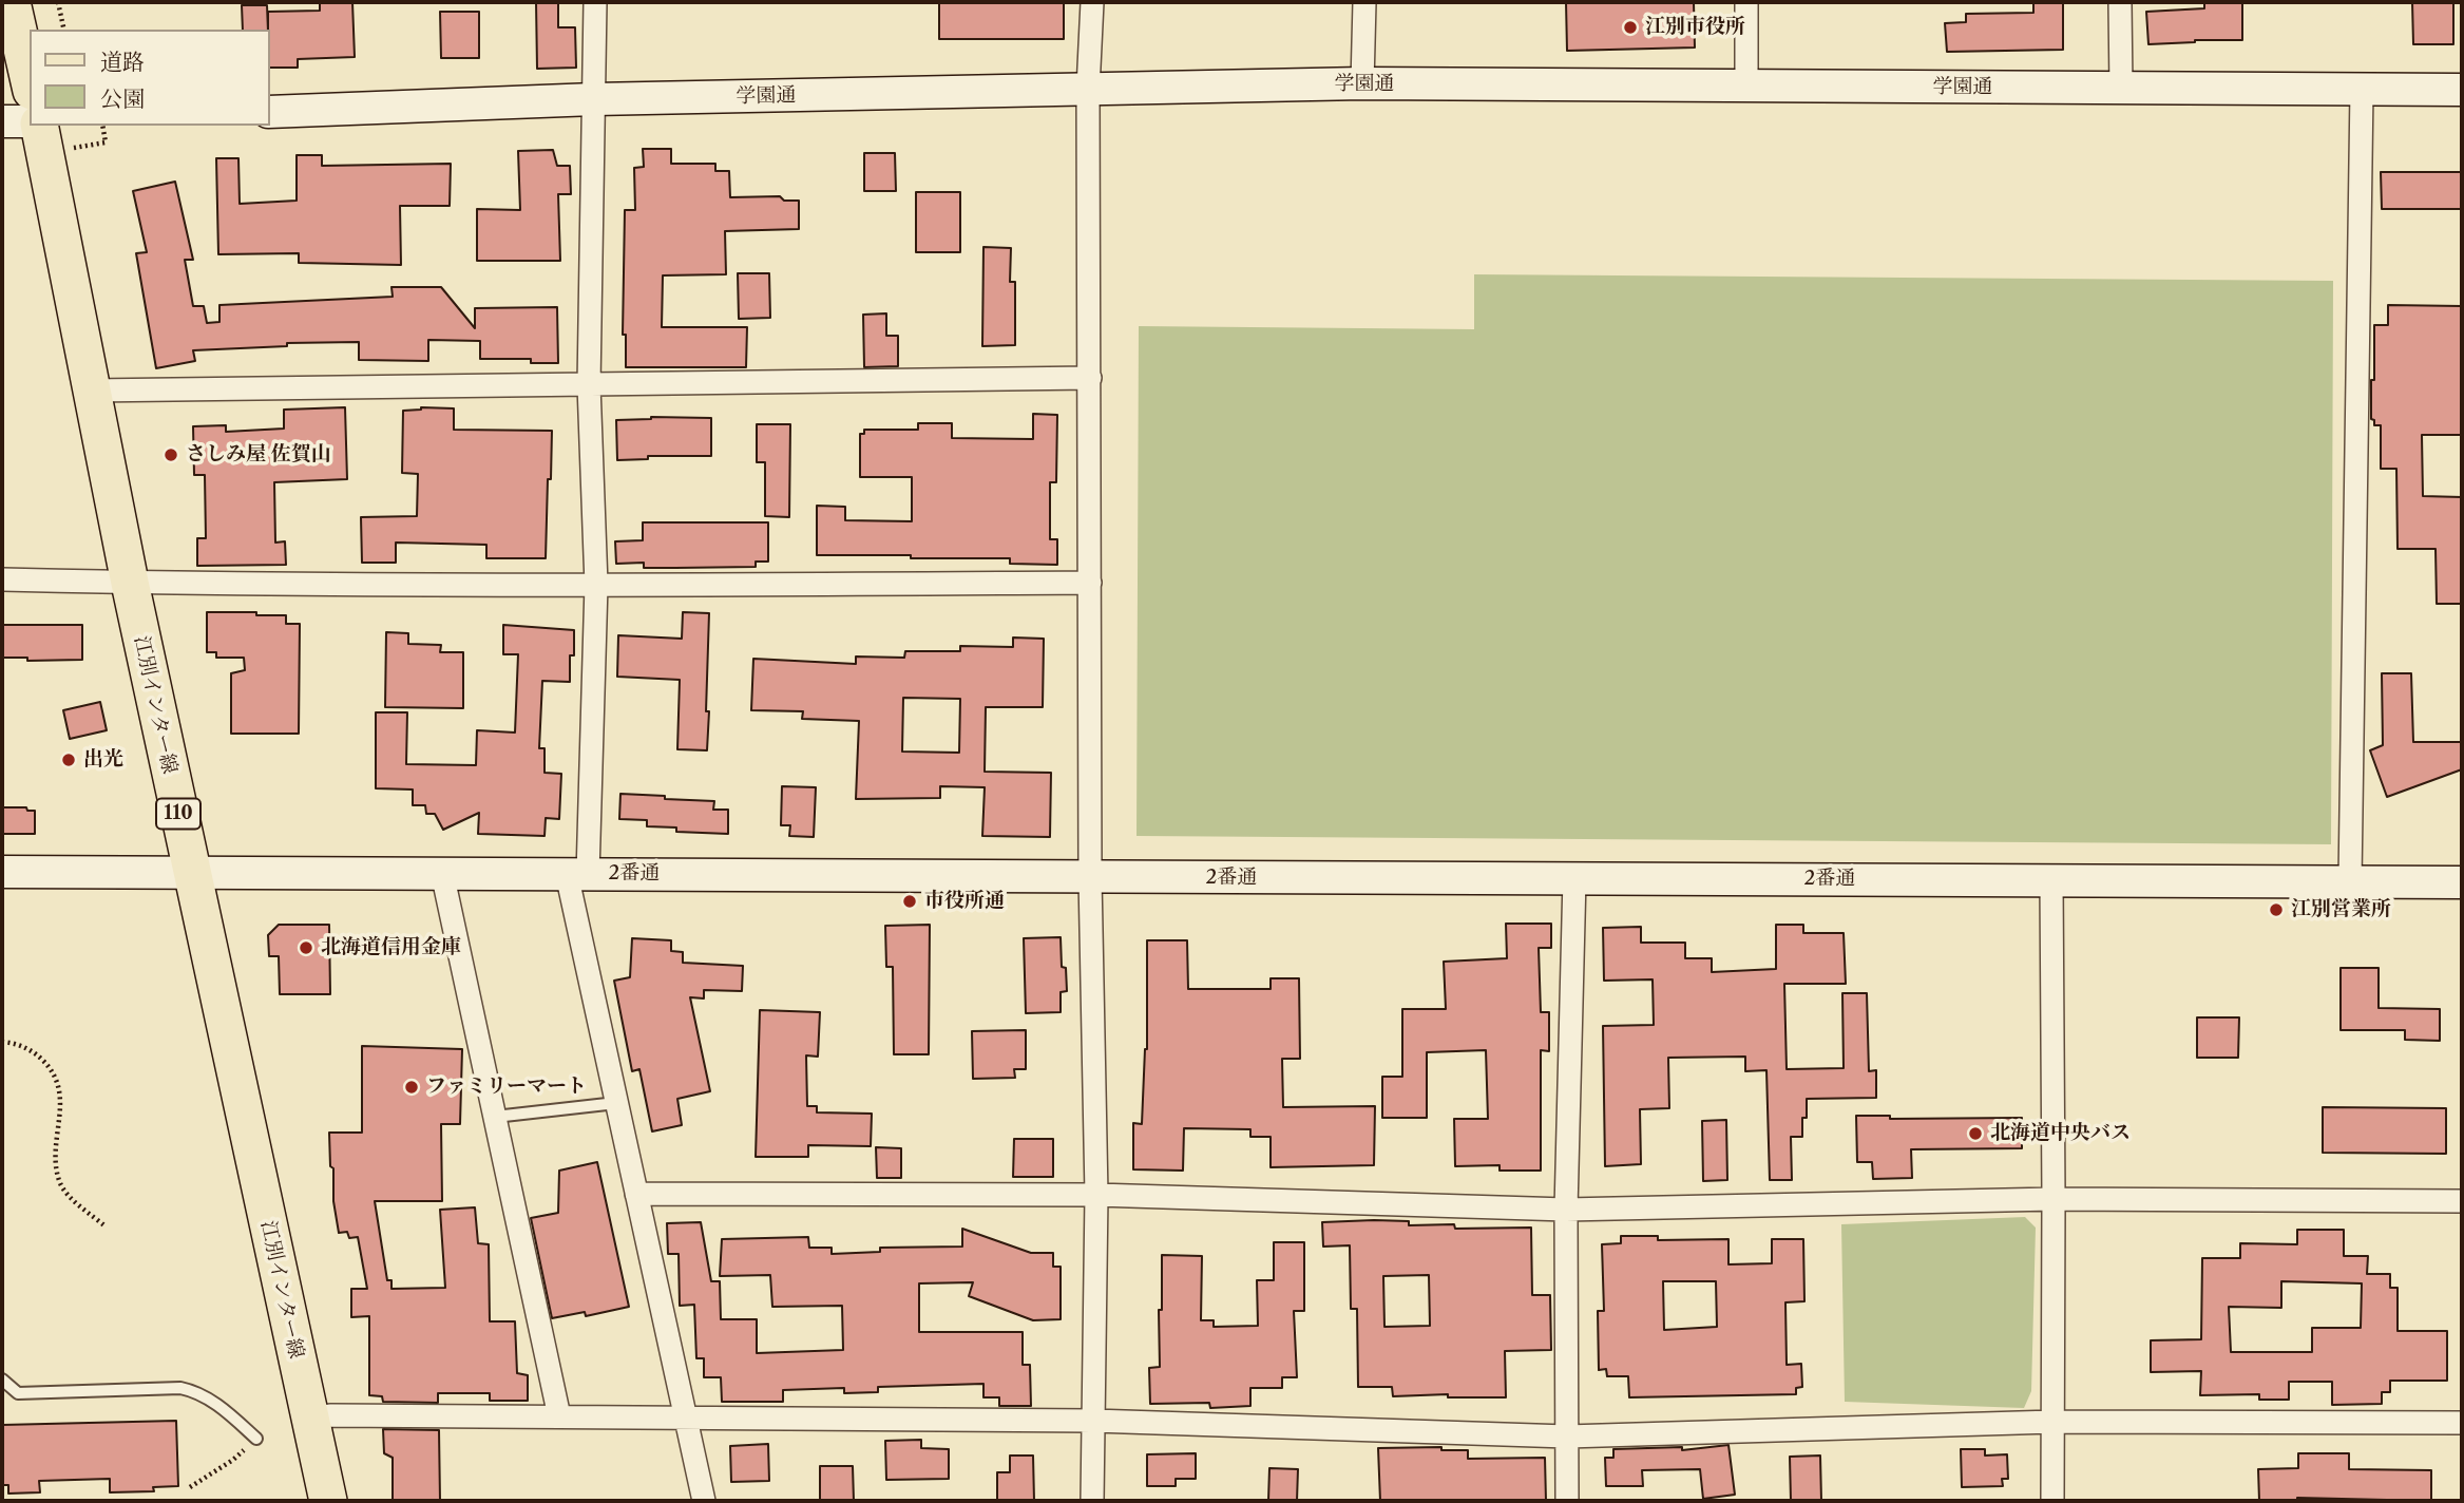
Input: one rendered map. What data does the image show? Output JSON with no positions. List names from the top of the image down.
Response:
{
  "streets": {
    "main road": ["江別インター線", "110"],
    "street": ["学園通", "2番通"]
  },
  "crossings": [
    ["江別インター線", "2番通"]
  ],
  "places": [
    "江別市役所",
    "さしみ屋 佐賀山",
    "出光",
    "市役所通",
    "江別営業所",
    "北海道信用金庫",
    "ファミリーマート",
    "北海道中央バス"
  ],
  "legend": ["道路", "公園"]
}
